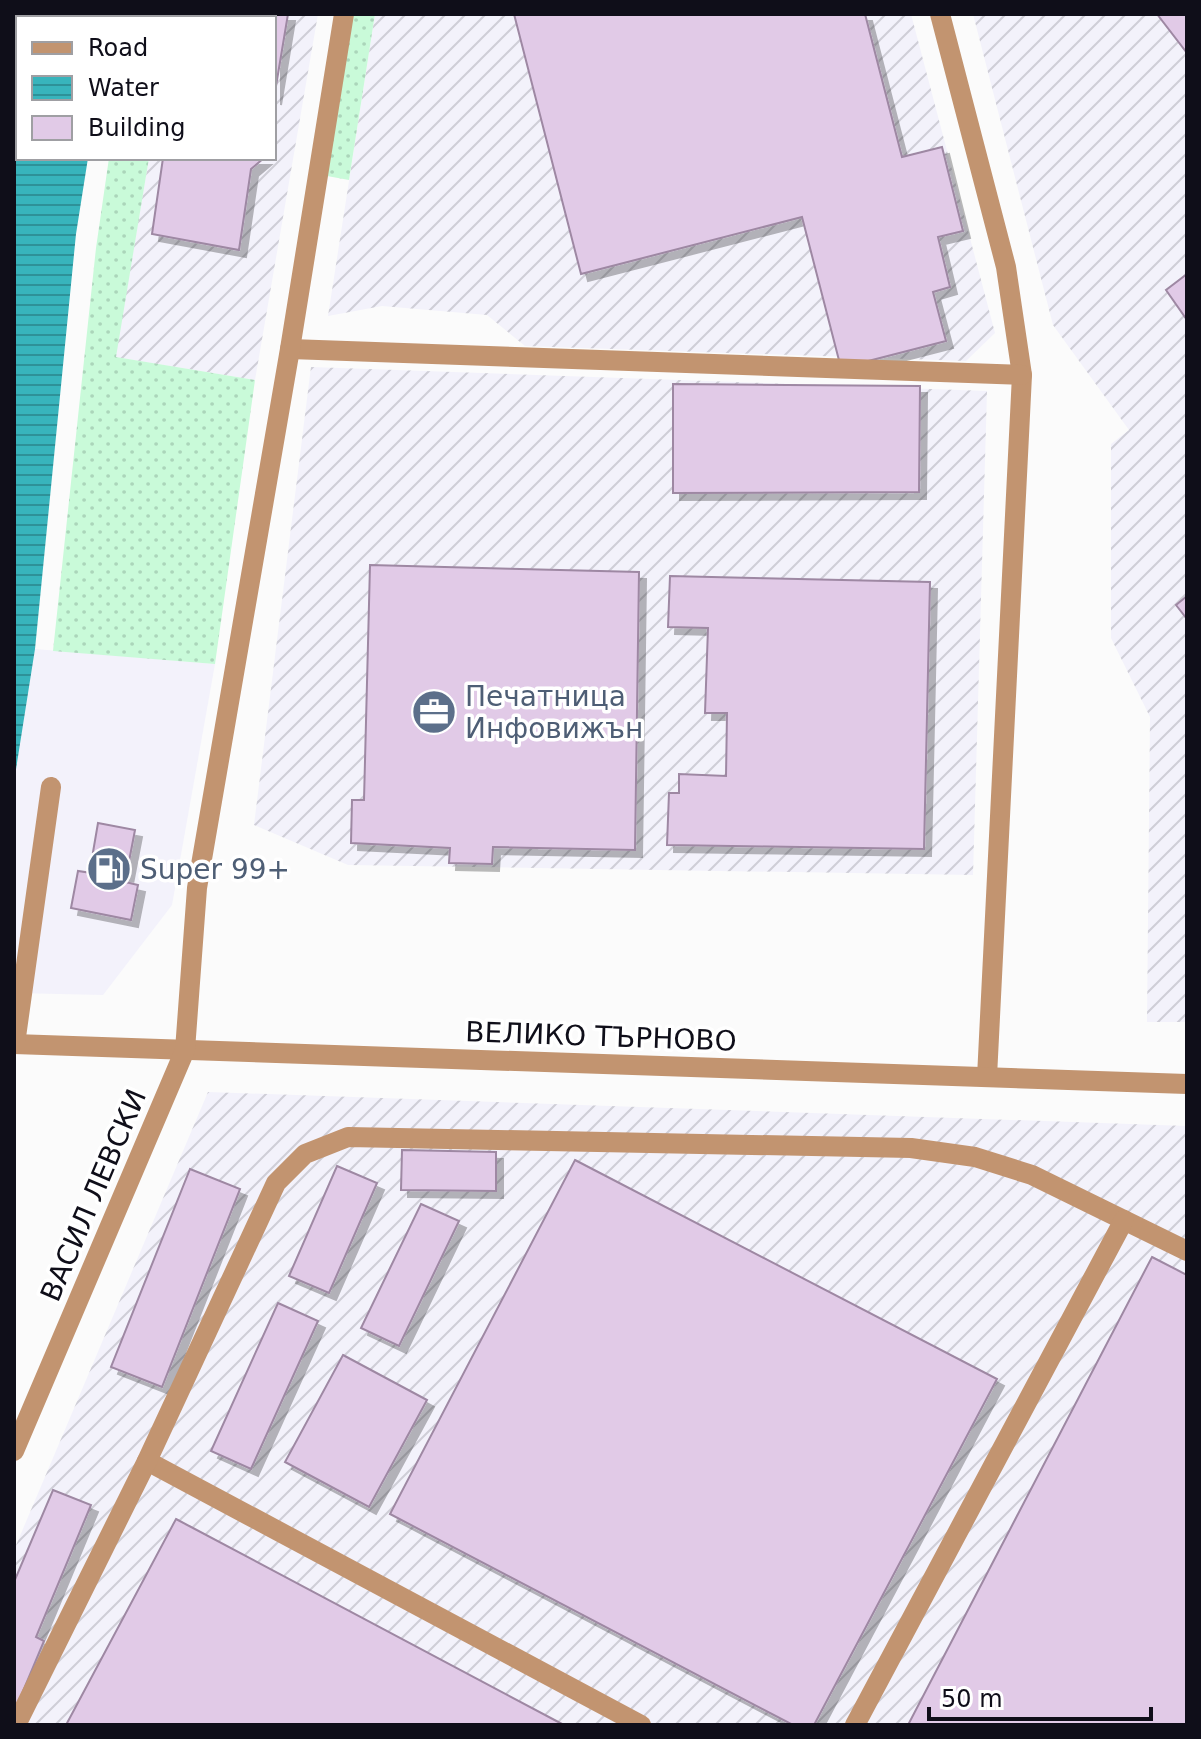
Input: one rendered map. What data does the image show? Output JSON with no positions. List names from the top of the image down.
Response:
{
  "streets": {
    "street": ["ВЕЛИКО ТЪРНОВО", "ВАСИЛ ЛЕВСКИ"]
  },
  "crossings": [
    ["ВЕЛИКО ТЪРНОВО", "ВАСИЛ ЛЕВСКИ"]
  ],
  "places": {
    "office": ["Печатница Инфовижън"],
    "fuel station": ["Super 99+"]
  },
  "legend": ["Road", "Water", "Building"],
  "scale_bar": "50 m"
}
